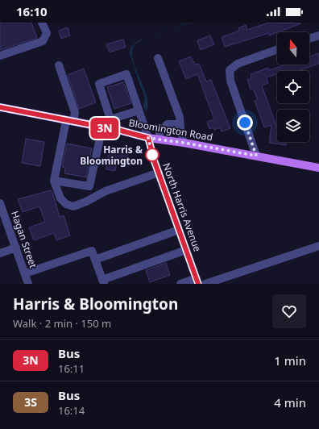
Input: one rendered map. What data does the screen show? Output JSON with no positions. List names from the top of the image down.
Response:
{
  "streets": {
    "main road": ["Bloomington Road"],
    "street": ["North Harris Avenue", "Hagan Street"]
  },
  "crossings": [
    ["Bloomington Road", "North Harris Avenue"]
  ],
  "places": ["Harris & Bloomington"],
  "lines": ["bus line 3N"],
  "north": "top",
  "page": {
    "status": "16:10",
    "on_map": "3N",
    "heading": ["Harris & Bloomington", "Walk · 2 min · 150 m"],
    "list": [
      {
        "mark": "3N",
        "name": "Bus",
        "note": "16:11",
        "value": "1 min"
      },
      {
        "mark": "3S",
        "name": "Bus",
        "note": "16:14",
        "value": "4 min"
      }
    ]
  }
}
